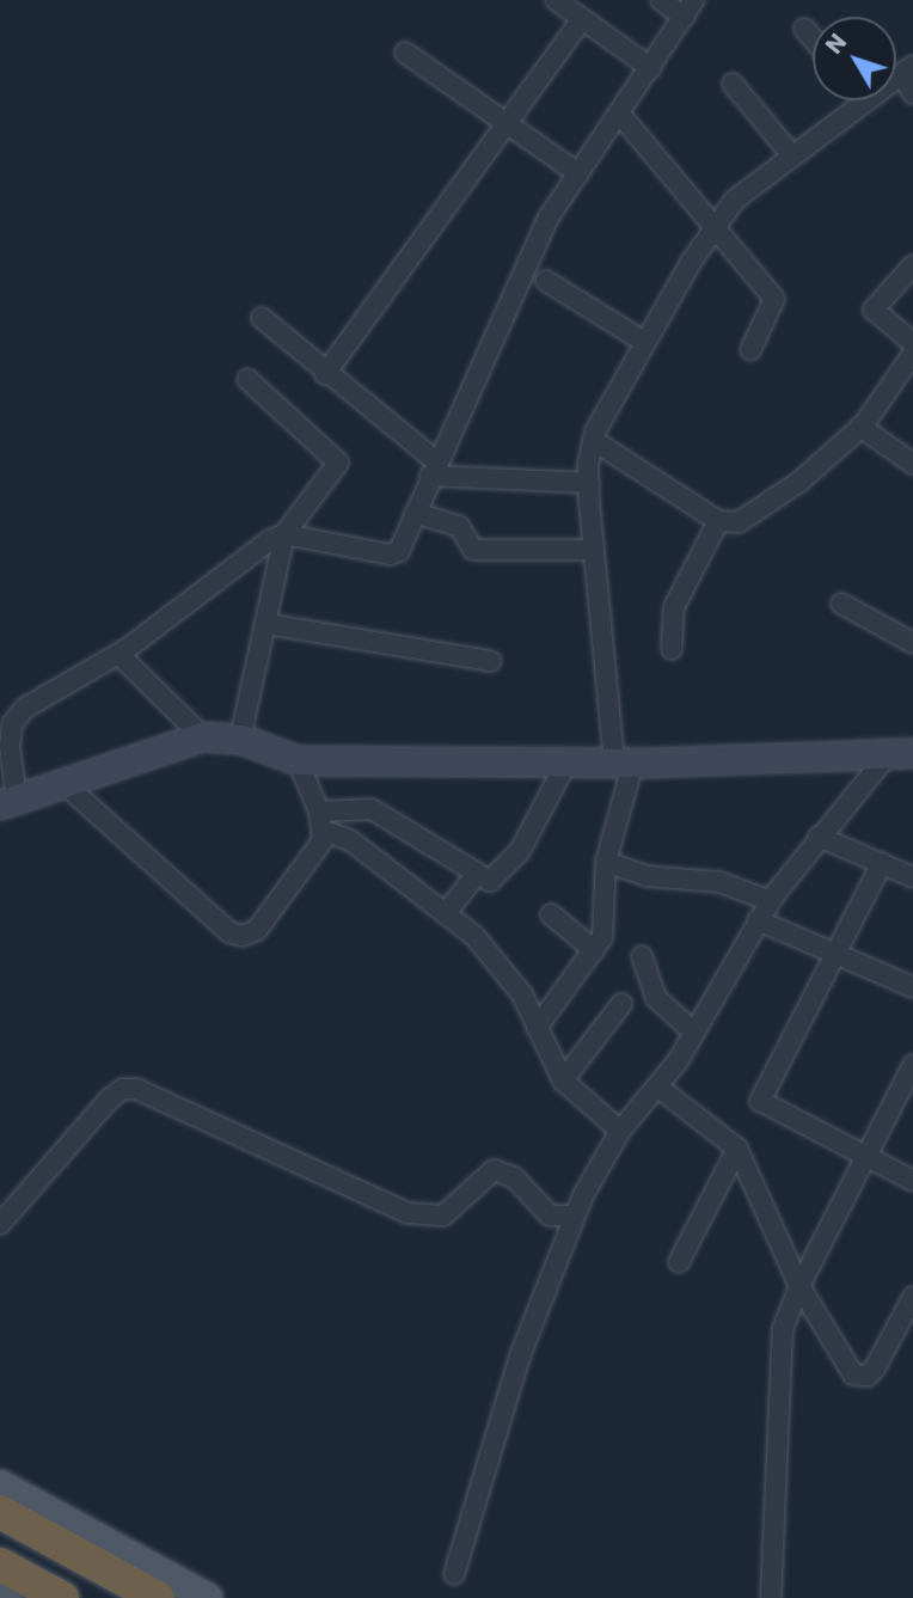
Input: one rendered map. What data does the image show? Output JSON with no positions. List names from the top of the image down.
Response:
{
  "north": "top left"
}
